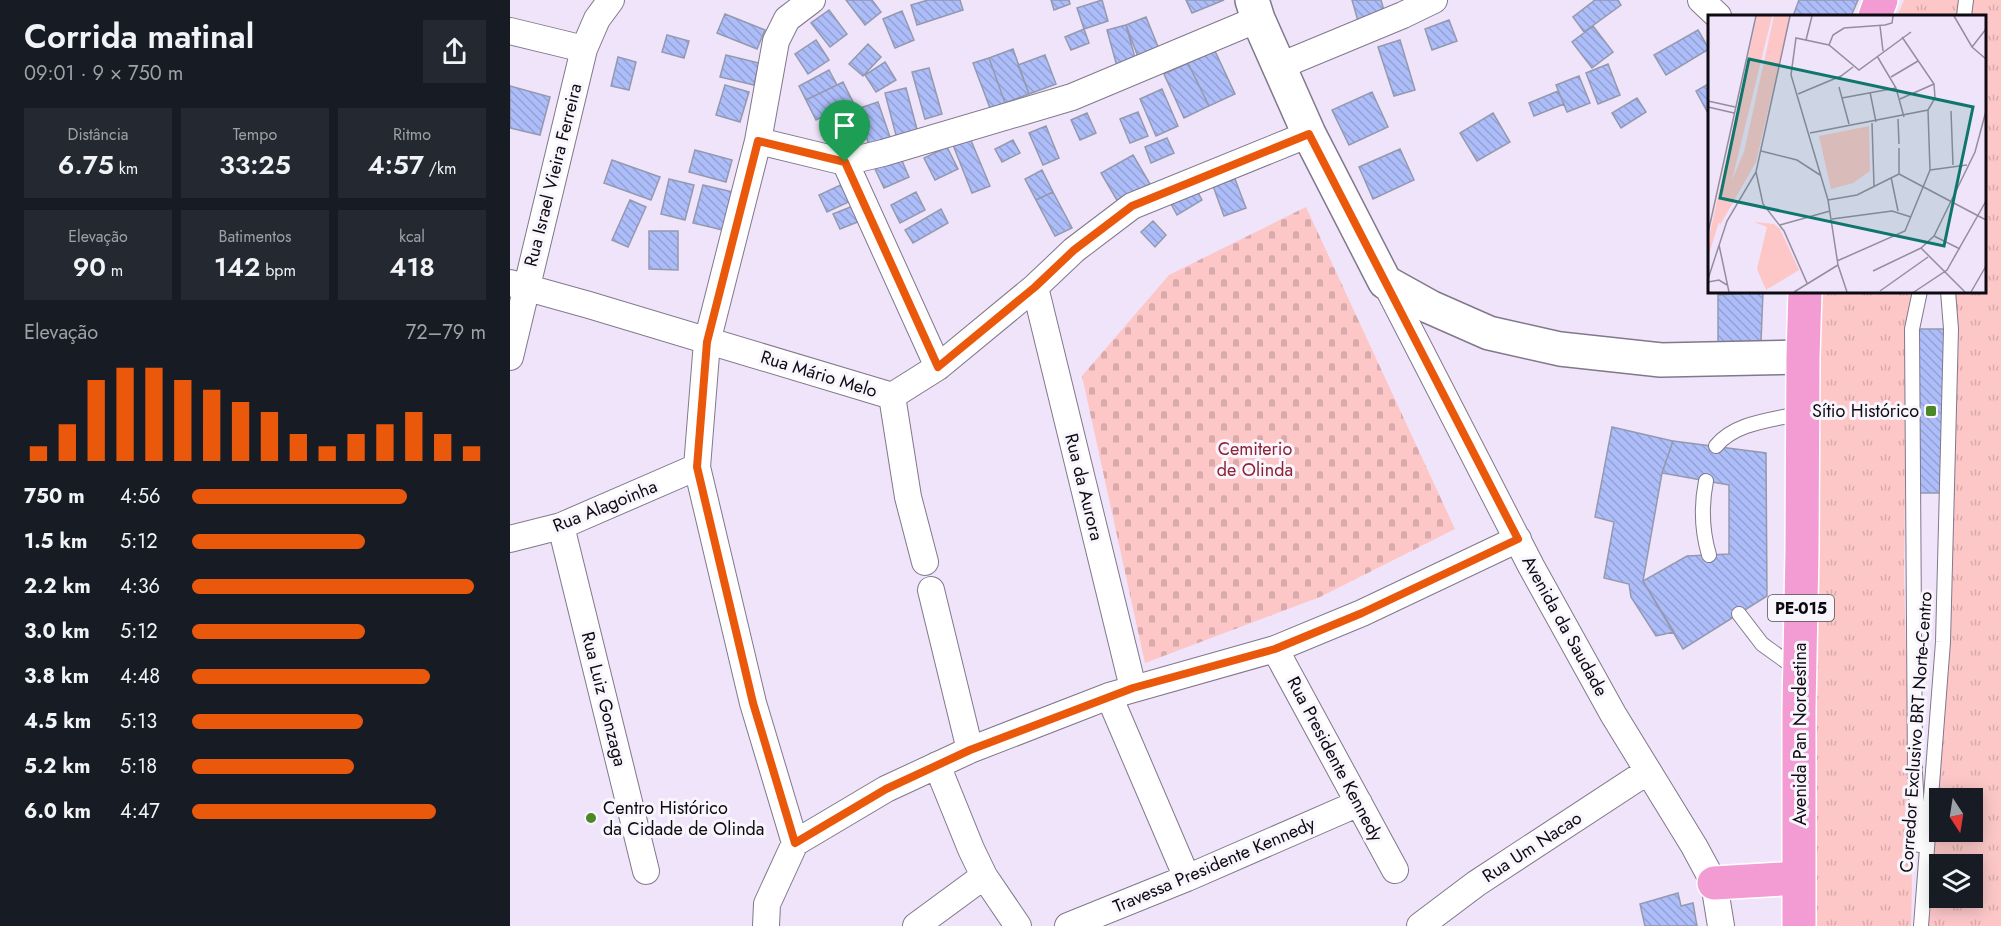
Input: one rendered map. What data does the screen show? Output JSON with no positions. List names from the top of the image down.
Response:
{
  "streets": {
    "highway": ["PE-015", "Avenida Pan Nordestina"],
    "street": [
      "Rua Israel Vieira Ferreira",
      "Rua Mário Melo",
      "Rua da Aurora",
      "Rua Alagoinha",
      "Avenida da Saudade",
      "Rua Luiz Gonzaga",
      "Rua Presidente Kennedy",
      "Rua Um Nacao",
      "Travessa Presidente Kennedy"
    ],
    "lane": ["Corredor Exclusivo BRT Norte-Centro"]
  },
  "crossings": [
    ["Rua Israel Vieira Ferreira", "Rua Mário Melo"],
    ["Rua Mário Melo", "Rua da Aurora"],
    ["Rua Mário Melo", "Avenida da Saudade"],
    ["Rua Alagoinha", "Rua Luiz Gonzaga"],
    ["Avenida da Saudade", "Rua Um Nacao"],
    ["Rua Presidente Kennedy", "Travessa Presidente Kennedy"]
  ],
  "parks": ["Cemiterio de Olinda"],
  "places": {
    "transit": ["Sítio Histórico"],
    "other": ["Centro Histórico da Cidade de Olinda"]
  },
  "north": "bottom",
  "page": {
    "heading": ["Corrida matinal", "09:01 · 9 × 750 m"],
    "stats": [
      ["Distância", "6.75 km"],
      ["Tempo", "33:25"],
      ["Ritmo", "4:57 /km"],
      ["Elevação", "90 m"],
      ["Batimentos", "142 bpm"],
      ["kcal", "418"]
    ],
    "chart": ["Elevação", "72–79 m"],
    "list": [
      {
        "name": "750 m",
        "note": "4:56"
      },
      {
        "name": "1.5 km",
        "note": "5:12"
      },
      {
        "name": "2.2 km",
        "note": "4:36"
      },
      {
        "name": "3.0 km",
        "note": "5:12"
      },
      {
        "name": "3.8 km",
        "note": "4:48"
      },
      {
        "name": "4.5 km",
        "note": "5:13"
      },
      {
        "name": "5.2 km",
        "note": "5:18"
      },
      {
        "name": "6.0 km",
        "note": "4:47"
      }
    ]
  }
}
